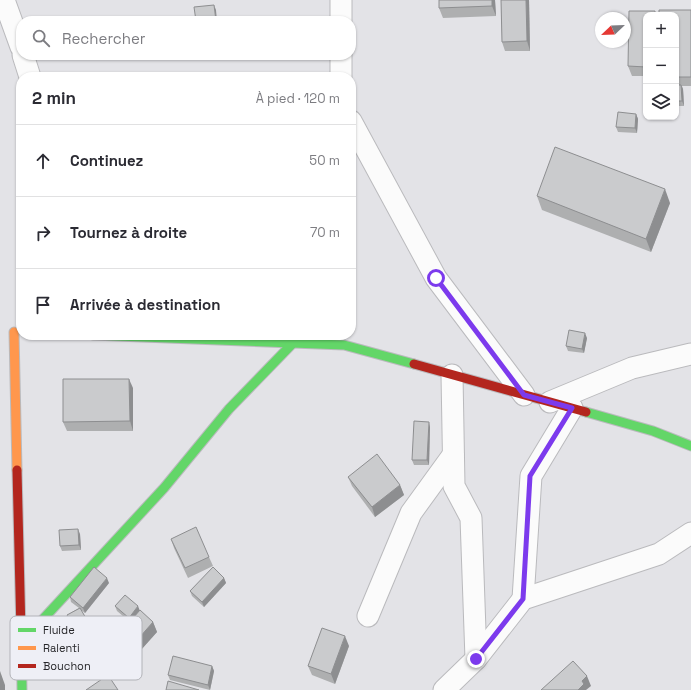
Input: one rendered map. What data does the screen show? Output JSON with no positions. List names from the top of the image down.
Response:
{
  "legend": ["Fluide", "Ralenti", "Bouchon"],
  "north": "bottom left",
  "page": {
    "map_buttons": ["+", "−"],
    "search": "Rechercher",
    "heading": ["2 min", "À pied · 120 m"],
    "list": [
      ["Continuez", "50 m"],
      ["Tournez à droite", "70 m"],
      "Arrivée à destination"
    ]
  }
}
